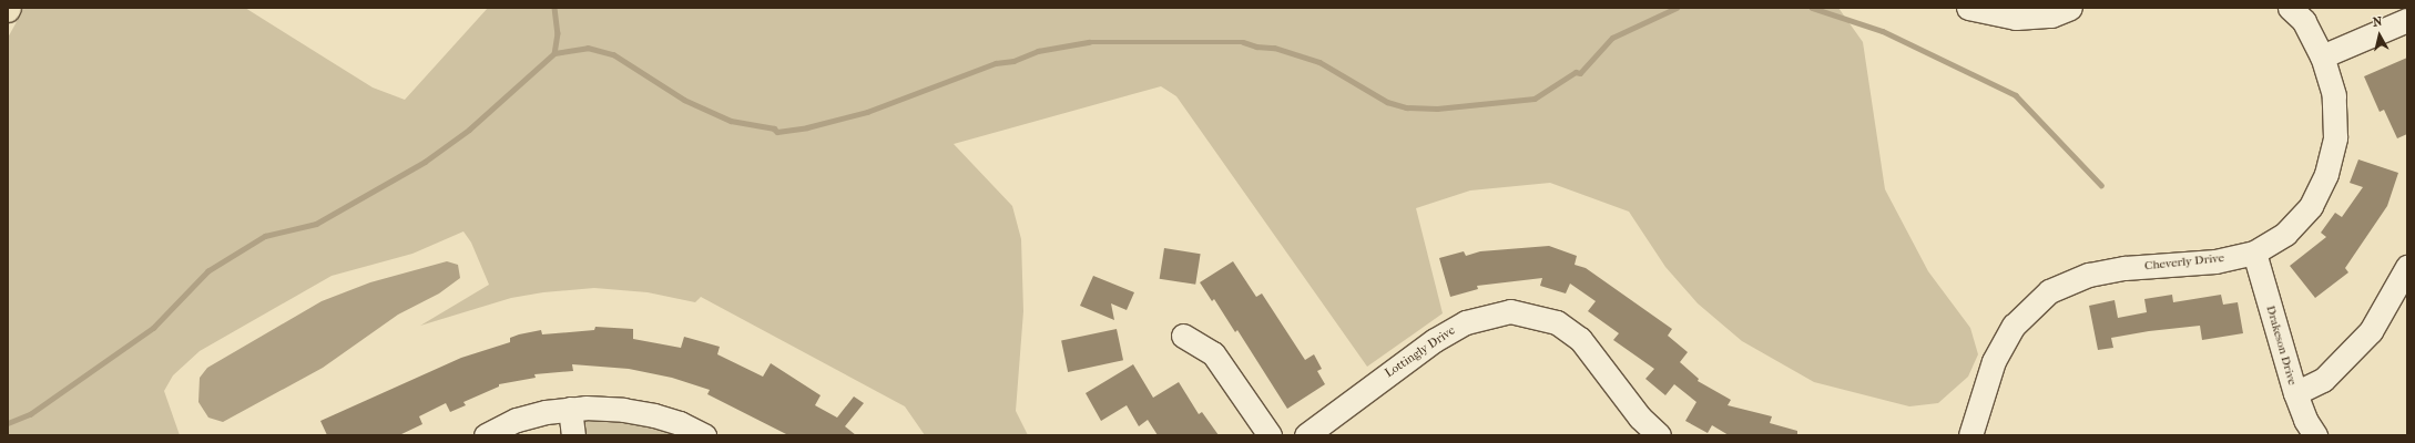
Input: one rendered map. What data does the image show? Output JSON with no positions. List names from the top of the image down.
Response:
{
  "streets": {
    "street": ["Cheverly Drive", "Drakeson Drive", "Lottingly Drive"]
  },
  "crossings": [
    ["Cheverly Drive", "Drakeson Drive"]
  ],
  "north": "top"
}
